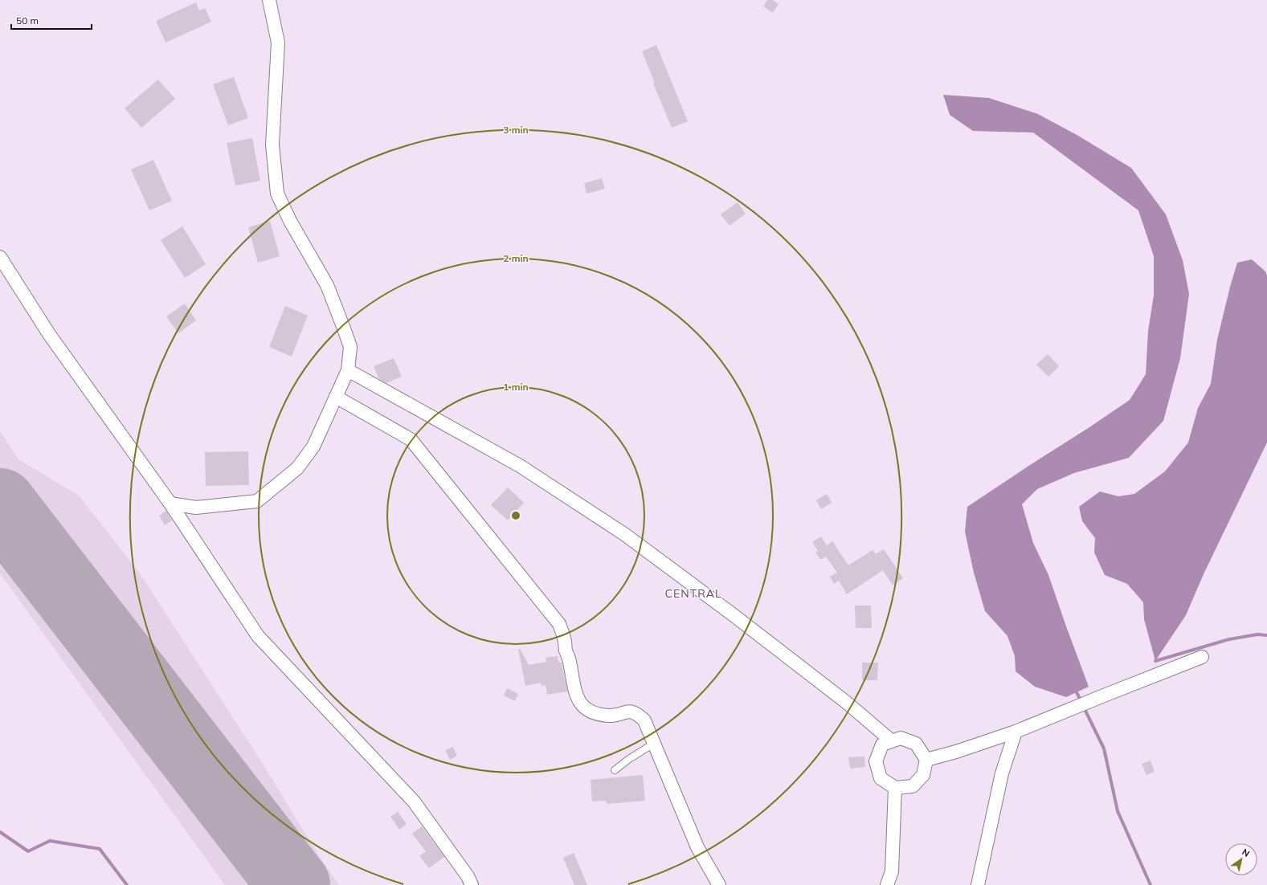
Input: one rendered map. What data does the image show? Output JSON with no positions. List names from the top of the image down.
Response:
{
  "districts": ["CENTRAL"],
  "scale_bar": "50 m",
  "north": "top right",
  "rings": ["3 min", "2 min", "1 min"]
}
